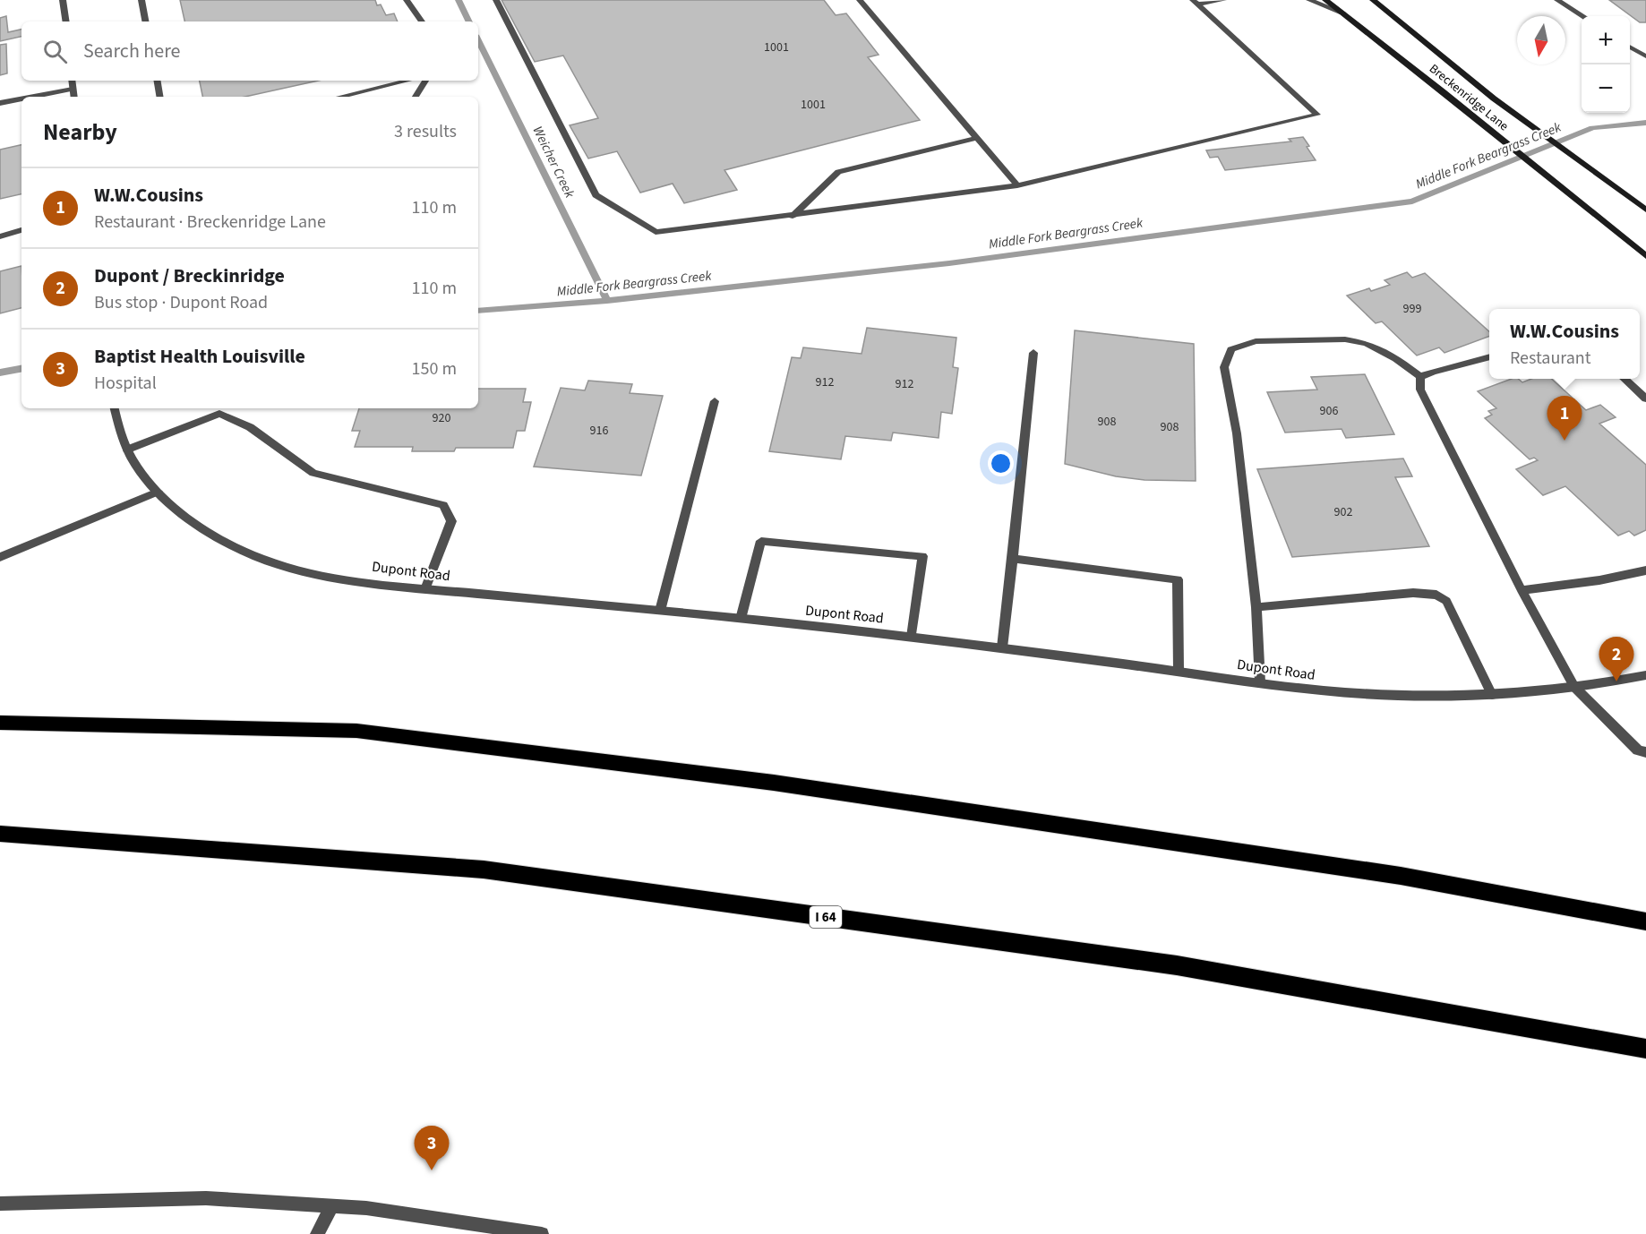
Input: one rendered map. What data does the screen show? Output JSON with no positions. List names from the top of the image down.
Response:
{
  "streets": {
    "highway": ["I 64"],
    "main road": ["Breckenridge Lane"],
    "street": ["Dupont Road"]
  },
  "water": ["Middle Fork Beargrass Creek", "Weicher Creek"],
  "house_numbers": [
    "1001",
    "1001",
    "999",
    "912",
    "912",
    "906",
    "920",
    "908",
    "908",
    "916",
    "902"
  ],
  "north": "bottom",
  "page": {
    "map_buttons": ["+", "−"],
    "search": "Search here",
    "heading": ["Nearby", "3 results"],
    "list": [
      {
        "mark": "1",
        "name": "W.W.Cousins",
        "note": "Restaurant · Breckenridge Lane",
        "value": "110 m"
      },
      {
        "mark": "2",
        "name": "Dupont / Breckinridge",
        "note": "Bus stop · Dupont Road",
        "value": "110 m"
      },
      {
        "mark": "3",
        "name": "Baptist Health Louisville",
        "note": "Hospital",
        "value": "150 m"
      }
    ],
    "popup": ["W.W.Cousins", "Restaurant"],
    "pins": ["1", "2", "3"]
  }
}
